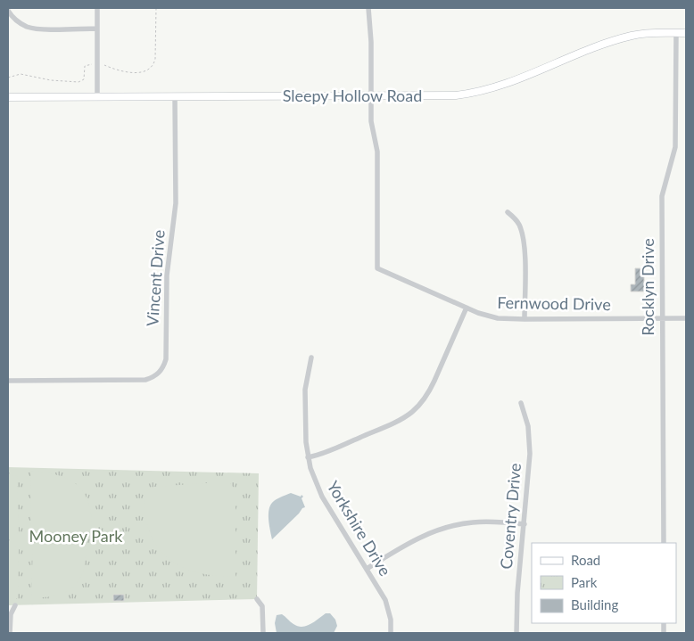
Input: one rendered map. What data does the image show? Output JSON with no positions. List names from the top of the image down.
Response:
{
  "streets": {
    "street": [
      "Sleepy Hollow Road",
      "Vincent Drive",
      "Rocklyn Drive",
      "Fernwood Drive",
      "Coventry Drive",
      "Yorkshire Drive"
    ]
  },
  "crossings": [
    ["Sleepy Hollow Road", "Vincent Drive"],
    ["Sleepy Hollow Road", "Rocklyn Drive"],
    ["Sleepy Hollow Road", "Fernwood Drive"],
    ["Rocklyn Drive", "Fernwood Drive"]
  ],
  "parks": ["Mooney Park"],
  "legend": ["Road", "Park", "Building"]
}
